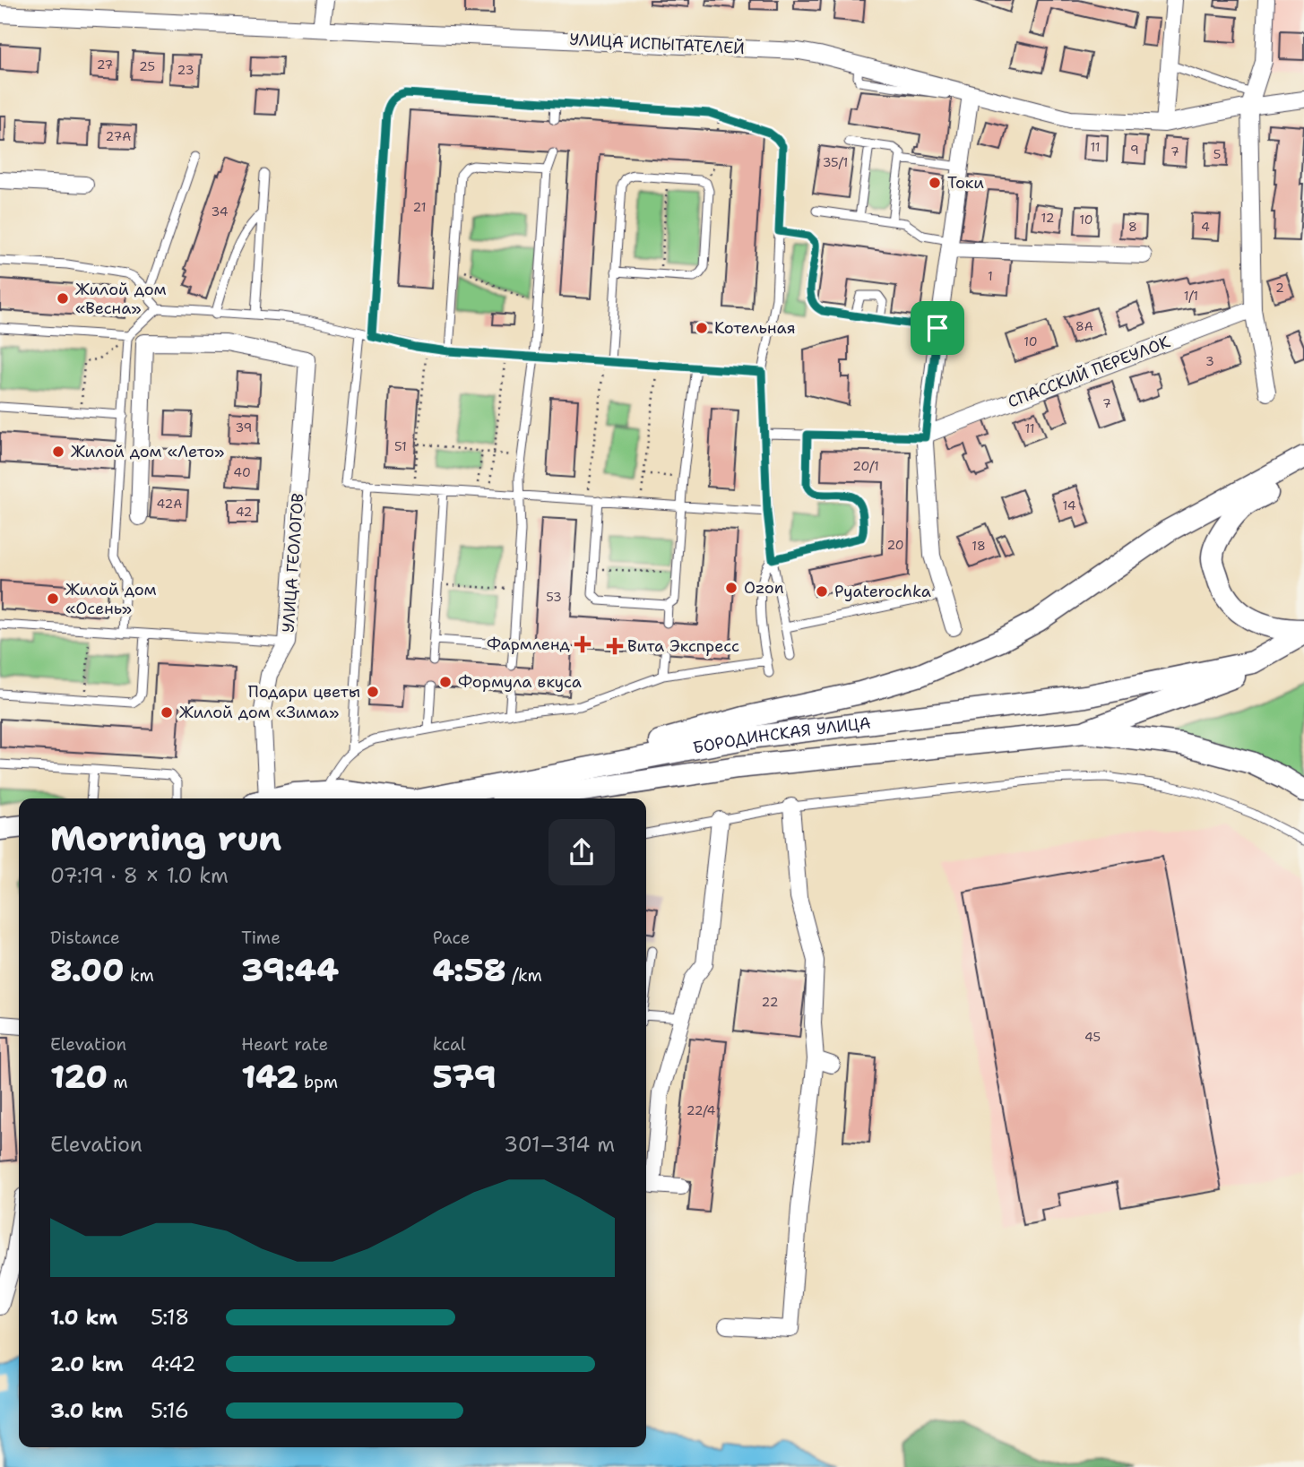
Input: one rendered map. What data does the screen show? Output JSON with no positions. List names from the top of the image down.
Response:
{
  "streets": {
    "street": [
      "УЛИЦА ИСПЫТАТЕЛЕЙ",
      "СПАССКИЙ ПЕРЕУЛОК",
      "УЛИЦА ГЕОЛОГОВ",
      "БОРОДИНСКАЯ УЛИЦА"
    ]
  },
  "places": {
    "other": [
      "Токи",
      "Жилой дом «Весна»",
      "Котельная",
      "Жилой дом «Лето»",
      "Ozon",
      "Pyaterochka",
      "Жилой дом «Осень»",
      "Формула вкуса",
      "Подари цветы",
      "Жилой дом «Зима»"
    ],
    "health": ["Фармленд", "Вита Экспресс"]
  },
  "house_numbers": [
    "27",
    "25",
    "23",
    "27А",
    "11",
    "9",
    "7",
    "5",
    "35/1",
    "21",
    "34",
    "12",
    "10",
    "8",
    "4",
    "1",
    "2",
    "1/1",
    "8А",
    "10",
    "3",
    "7",
    "39",
    "11",
    "51",
    "20/1",
    "40",
    "42А",
    "14",
    "42",
    "20",
    "18",
    "53",
    "22",
    "45",
    "22/4"
  ],
  "page": {
    "heading": ["Morning run", "07:19 · 8 × 1.0 km"],
    "stats": [
      ["Distance", "8.00 km"],
      ["Time", "39:44"],
      ["Pace", "4:58 /km"],
      ["Elevation", "120 m"],
      ["Heart rate", "142 bpm"],
      ["kcal", "579"]
    ],
    "chart": ["Elevation", "301–314 m"],
    "list": [
      {
        "name": "1.0 km",
        "note": "5:18"
      },
      {
        "name": "2.0 km",
        "note": "4:42"
      },
      {
        "name": "3.0 km",
        "note": "5:16"
      }
    ]
  }
}
